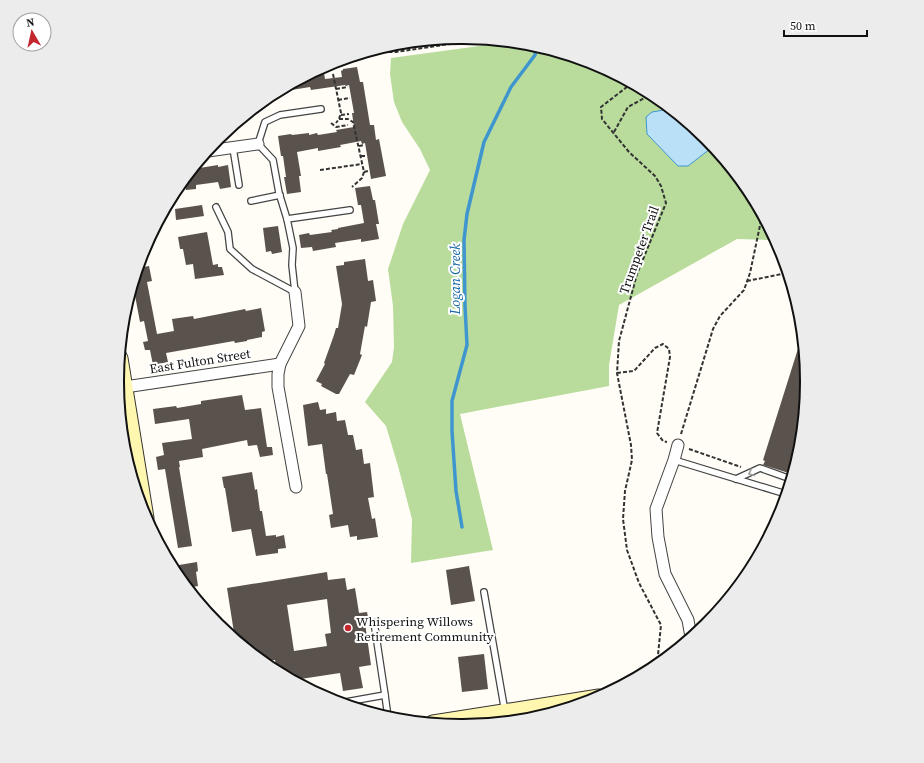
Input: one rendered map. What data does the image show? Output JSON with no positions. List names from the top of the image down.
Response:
{
  "streets": {
    "street": ["East Fulton Street"],
    "path": ["Trumpeter Trail"]
  },
  "water": ["Logan Creek"],
  "places": ["Whispering Willows Retirement Community"],
  "scale_bar": "50 m",
  "north": "top"
}
